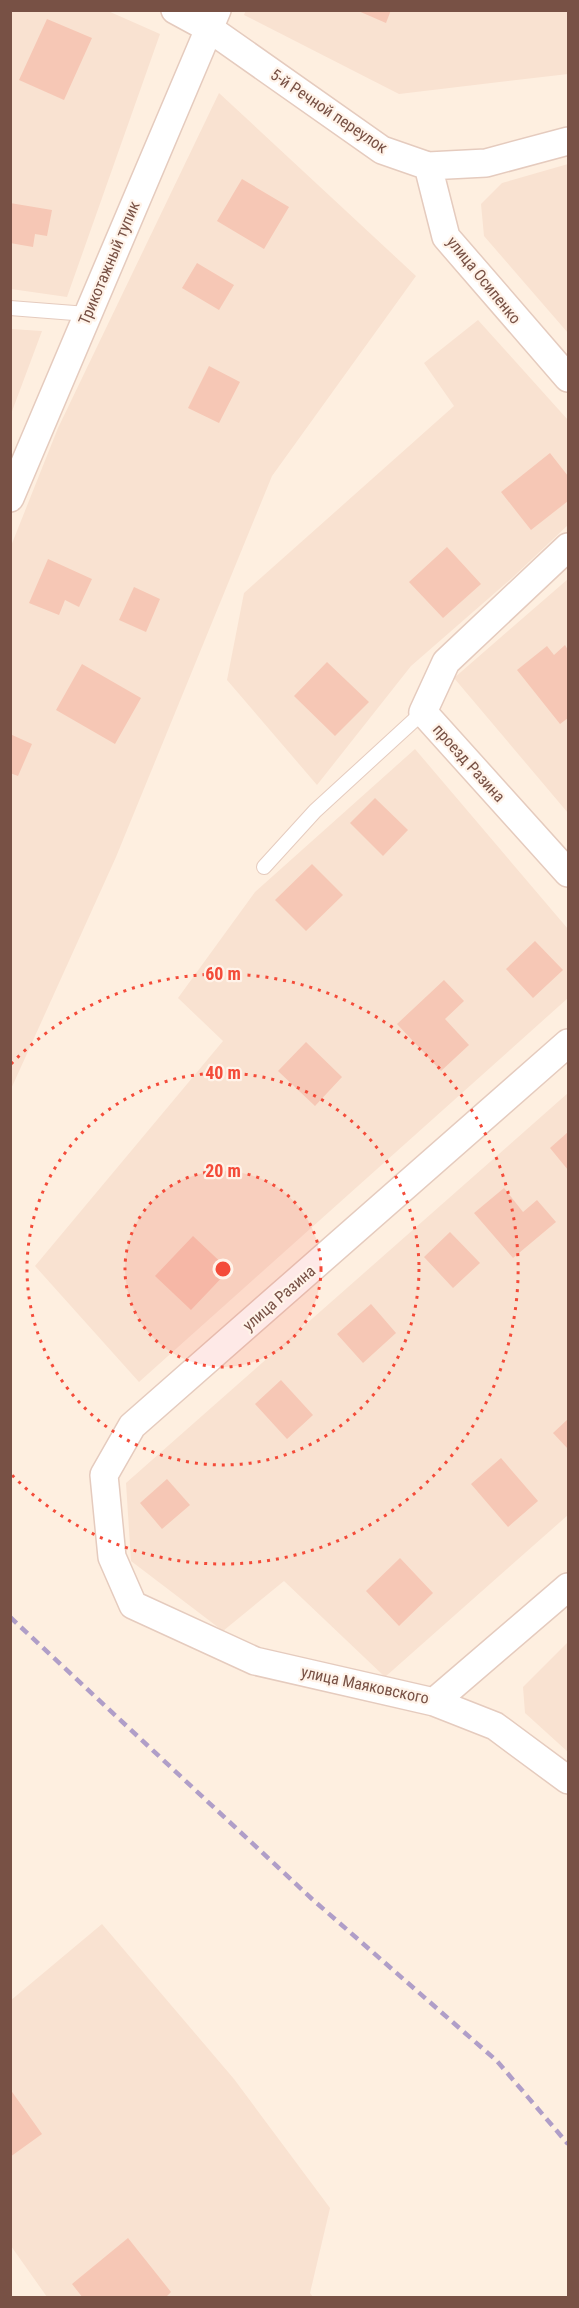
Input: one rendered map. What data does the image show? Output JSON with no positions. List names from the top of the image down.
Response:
{
  "streets": {
    "street": [
      "5-й Речной переулок",
      "Трикотажный тупик",
      "улица Осипенко",
      "проезд Разина",
      "улица Разина",
      "улица Маяковского"
    ]
  },
  "crossings": [
    ["5-й Речной переулок", "Трикотажный тупик"],
    ["5-й Речной переулок", "улица Осипенко"],
    ["улица Разина", "улица Маяковского"]
  ],
  "rings": ["60 m", "40 m", "20 m"]
}
